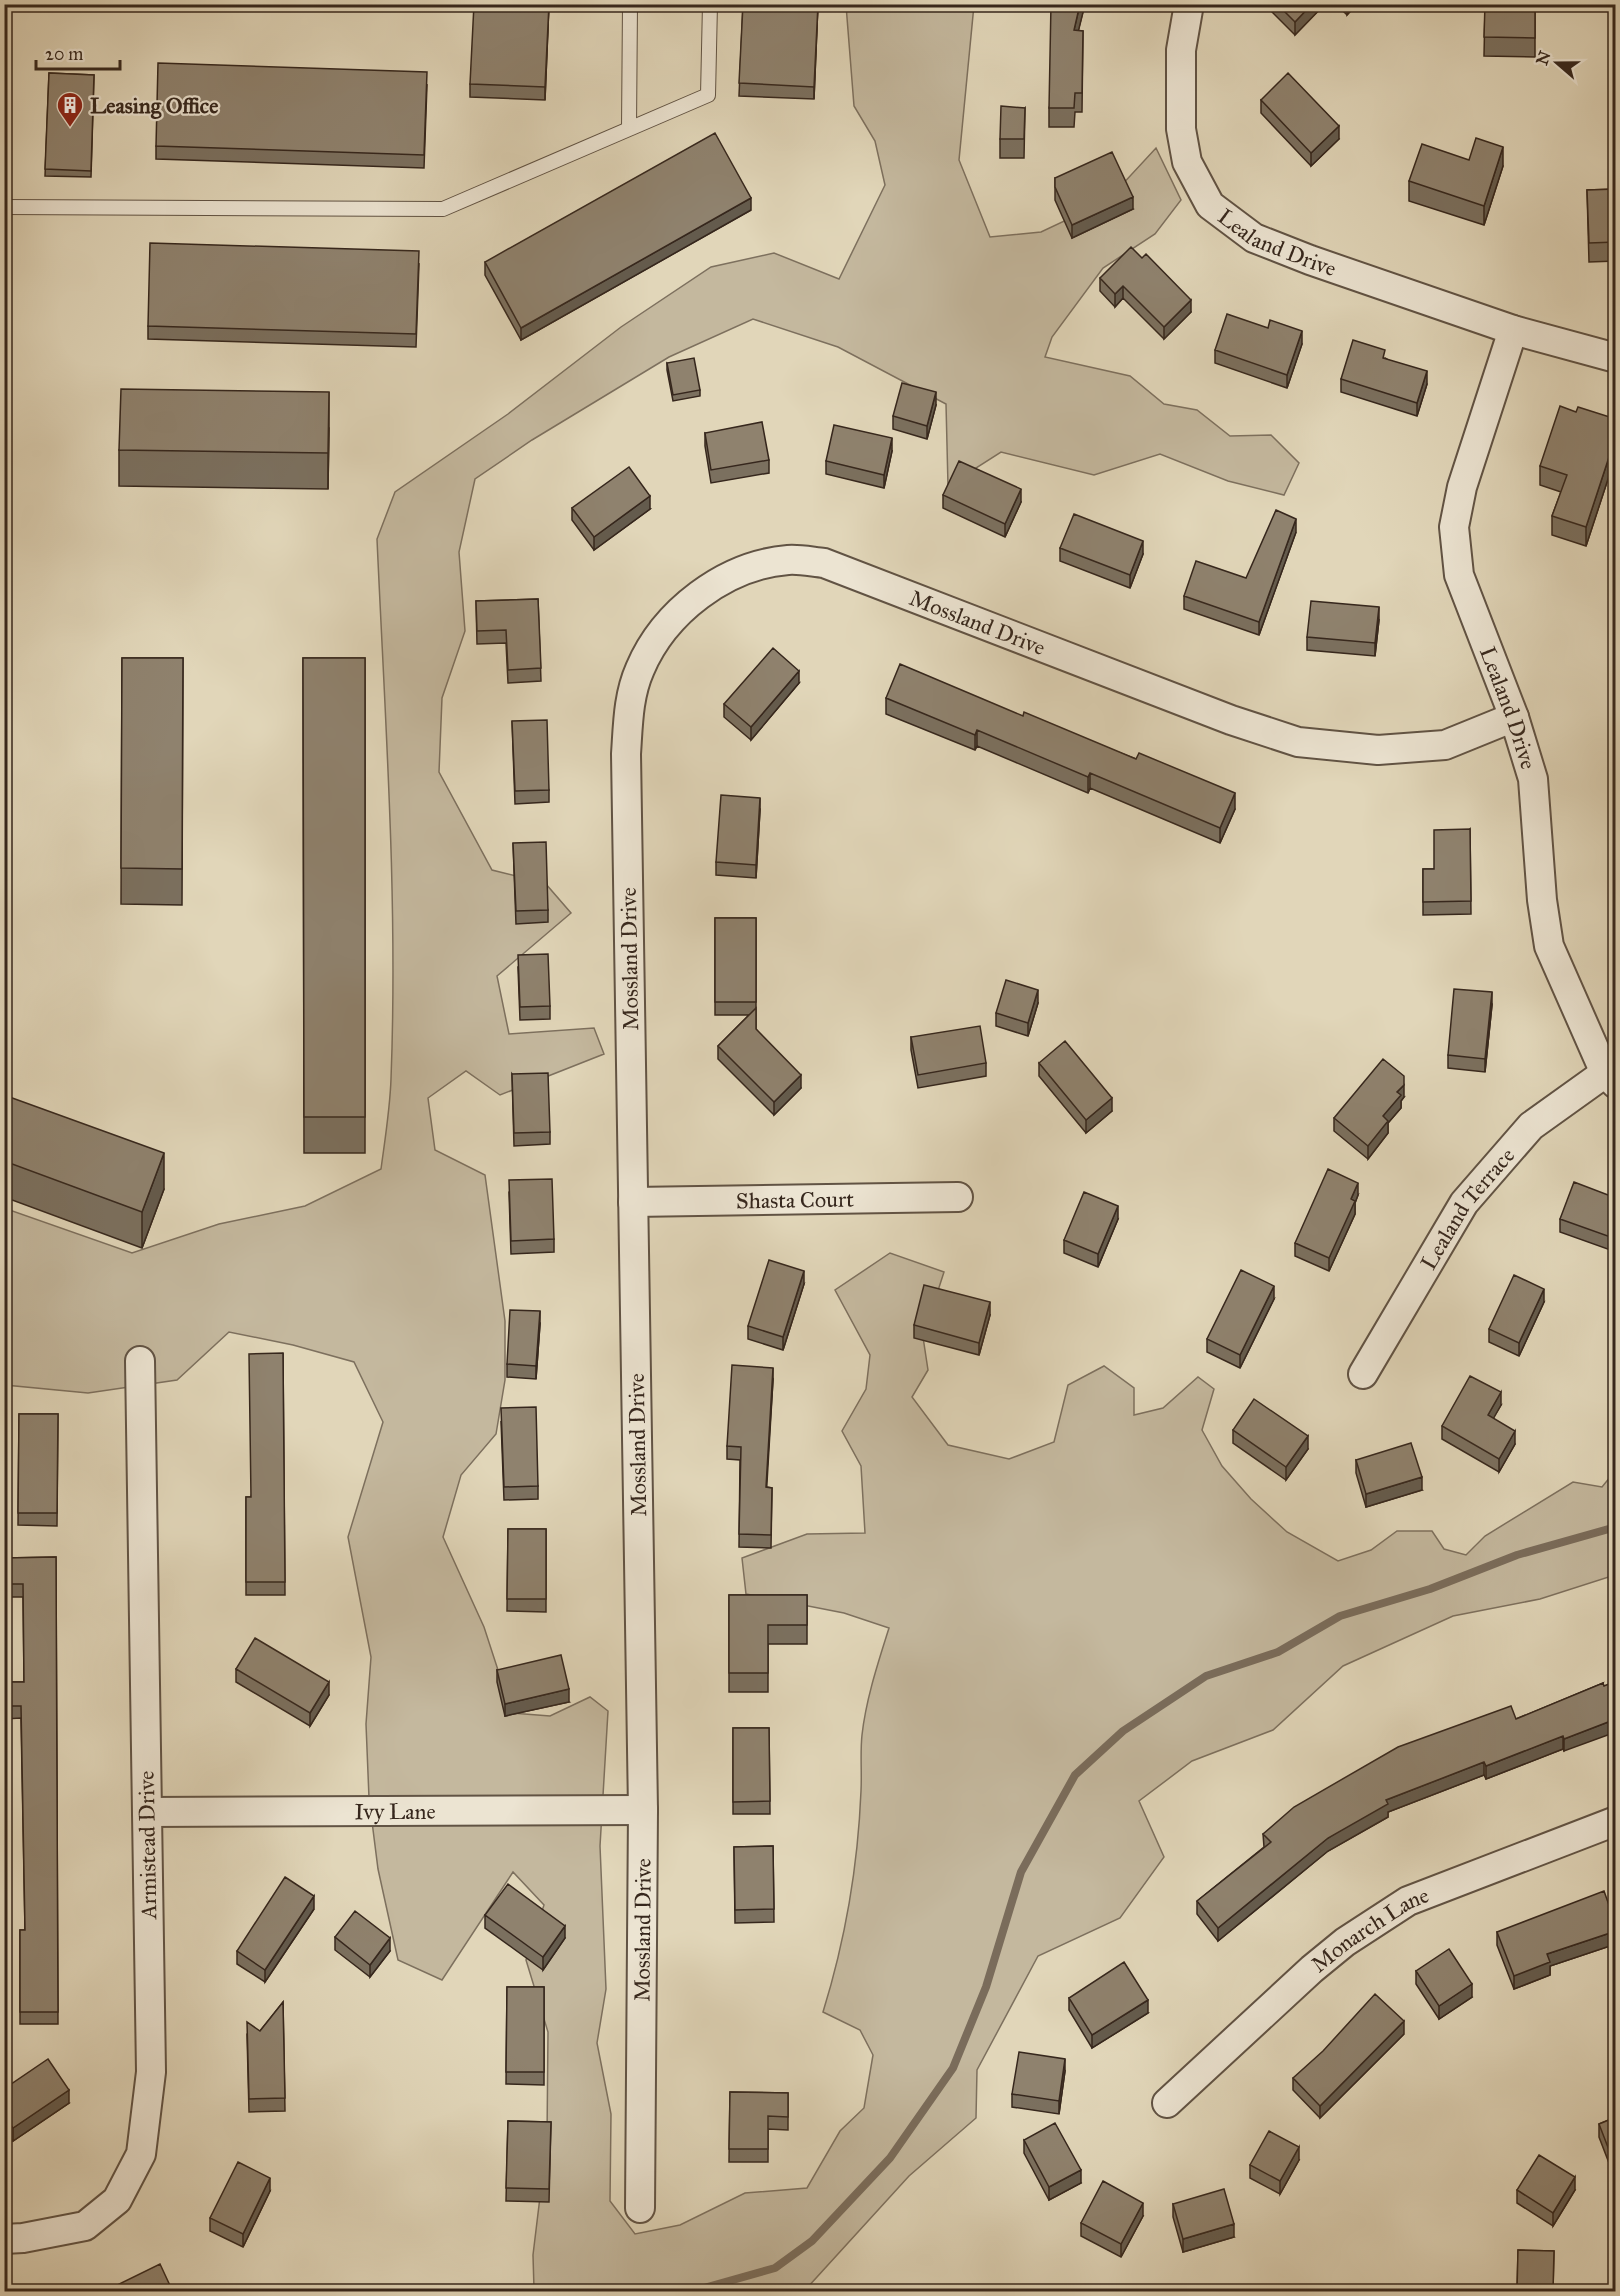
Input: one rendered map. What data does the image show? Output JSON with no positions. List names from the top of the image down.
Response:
{
  "streets": {
    "street": [
      "Lealand Drive",
      "Mossland Drive",
      "Shasta Court",
      "Lealand Terrace",
      "Ivy Lane",
      "Armistead Drive",
      "Monarch Lane"
    ]
  },
  "crossings": [
    ["Lealand Drive", "Mossland Drive"],
    ["Lealand Drive", "Lealand Terrace"],
    ["Mossland Drive", "Shasta Court"],
    ["Mossland Drive", "Ivy Lane"],
    ["Ivy Lane", "Armistead Drive"]
  ],
  "places": {
    "building": ["Leasing Office"]
  },
  "scale_bar": "20 m",
  "north": "left"
}
